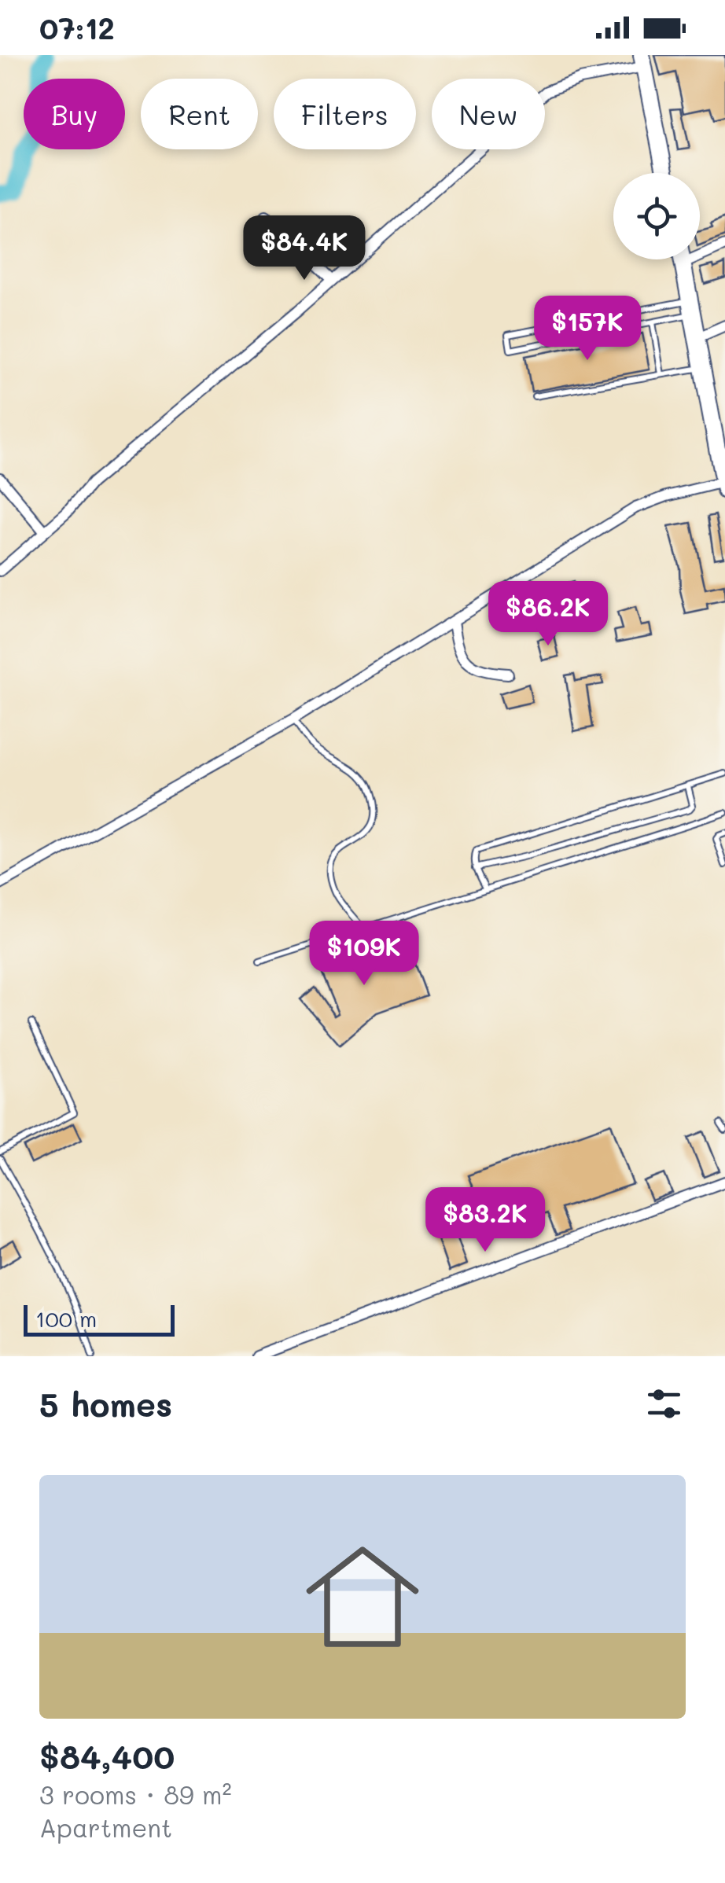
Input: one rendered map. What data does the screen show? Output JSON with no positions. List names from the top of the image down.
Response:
{
  "scale_bar": "100 m",
  "page": {
    "status": "07:12",
    "chip": [
      "Buy",
      "Rent",
      "Filters",
      "New"
    ],
    "price": [
      "$84.4K",
      "$157K",
      "$86.2K",
      "$109K",
      "$83.2K"
    ],
    "scale": "100 m",
    "heading": "5 homes",
    "list": [
      {
        "name": "$84,400",
        "note": "3 rooms · 89 m² · Apartment"
      }
    ]
  }
}
